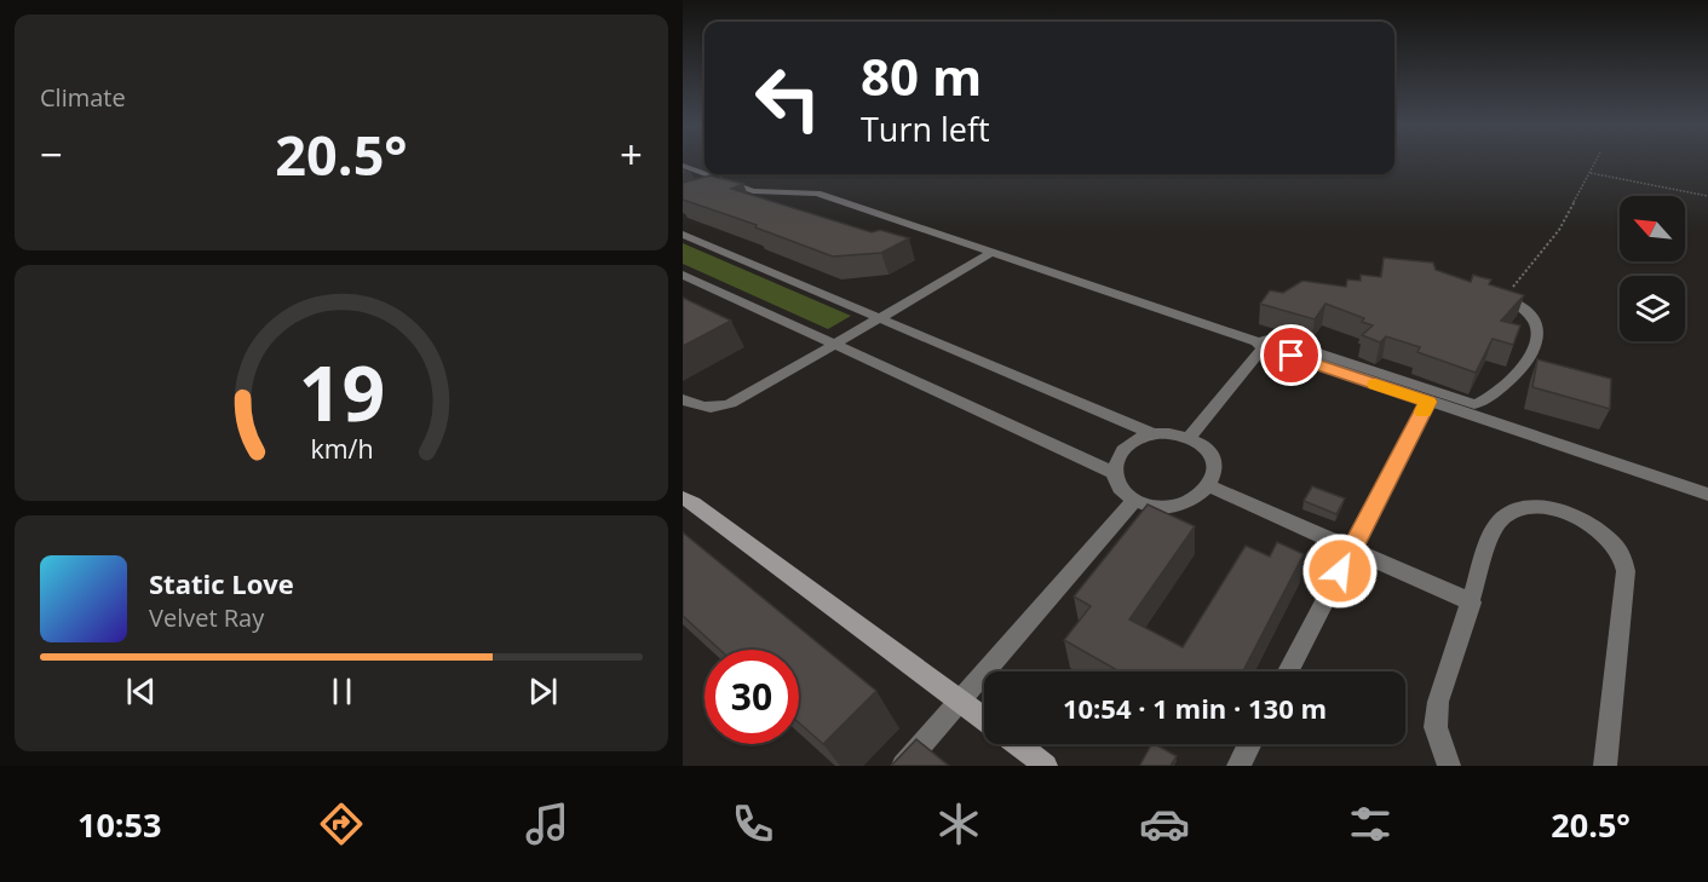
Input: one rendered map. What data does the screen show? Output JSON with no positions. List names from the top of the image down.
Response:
{
  "north": "top left",
  "page": {
    "tile": "Climate",
    "turn": ["80 m", "Turn left"],
    "heat": ["−", "20.5°", "+"],
    "song": ["Static Love", "Velvet Ray"],
    "limit": "30",
    "trip": "10:54 · 1 min · 130 m",
    "tabs": ["10:53", "20.5°"],
    "gauge": ["19", "km/h"]
  }
}
